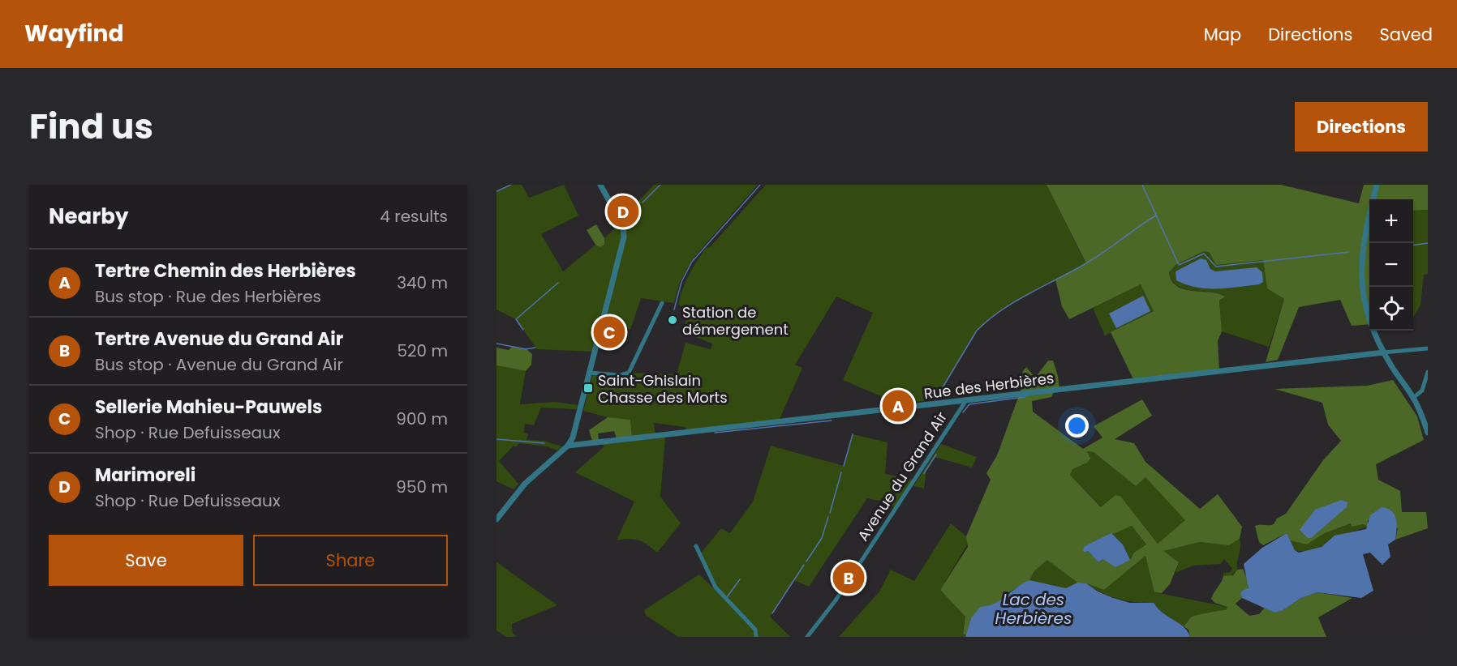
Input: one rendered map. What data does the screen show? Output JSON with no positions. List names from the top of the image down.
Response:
{
  "streets": {
    "street": ["Rue des Herbières", "Avenue du Grand Air"]
  },
  "crossings": [
    ["Rue des Herbières", "Avenue du Grand Air"]
  ],
  "water": ["Lac des Herbières"],
  "places": {
    "other": ["Station de démergement"],
    "transit": ["Saint-Ghislain Chasse des Morts"]
  },
  "page": {
    "header": "Wayfind",
    "nav": ["Map", "Directions", "Saved"],
    "title": "Find us",
    "buttons": [
      "Directions",
      ["Save", "Share"]
    ],
    "heading": ["Nearby", "4 results"],
    "pins": [
      "D",
      "C",
      "A",
      "B"
    ],
    "map_buttons": ["+", "−"],
    "list": [
      {
        "mark": "A",
        "name": "Tertre Chemin des Herbières",
        "note": "Bus stop · Rue des Herbières",
        "value": "340 m"
      },
      {
        "mark": "B",
        "name": "Tertre Avenue du Grand Air",
        "note": "Bus stop · Avenue du Grand Air",
        "value": "520 m"
      },
      {
        "mark": "C",
        "name": "Sellerie Mahieu-Pauwels",
        "note": "Shop · Rue Defuisseaux",
        "value": "900 m"
      },
      {
        "mark": "D",
        "name": "Marimoreli",
        "note": "Shop · Rue Defuisseaux",
        "value": "950 m"
      }
    ]
  }
}
